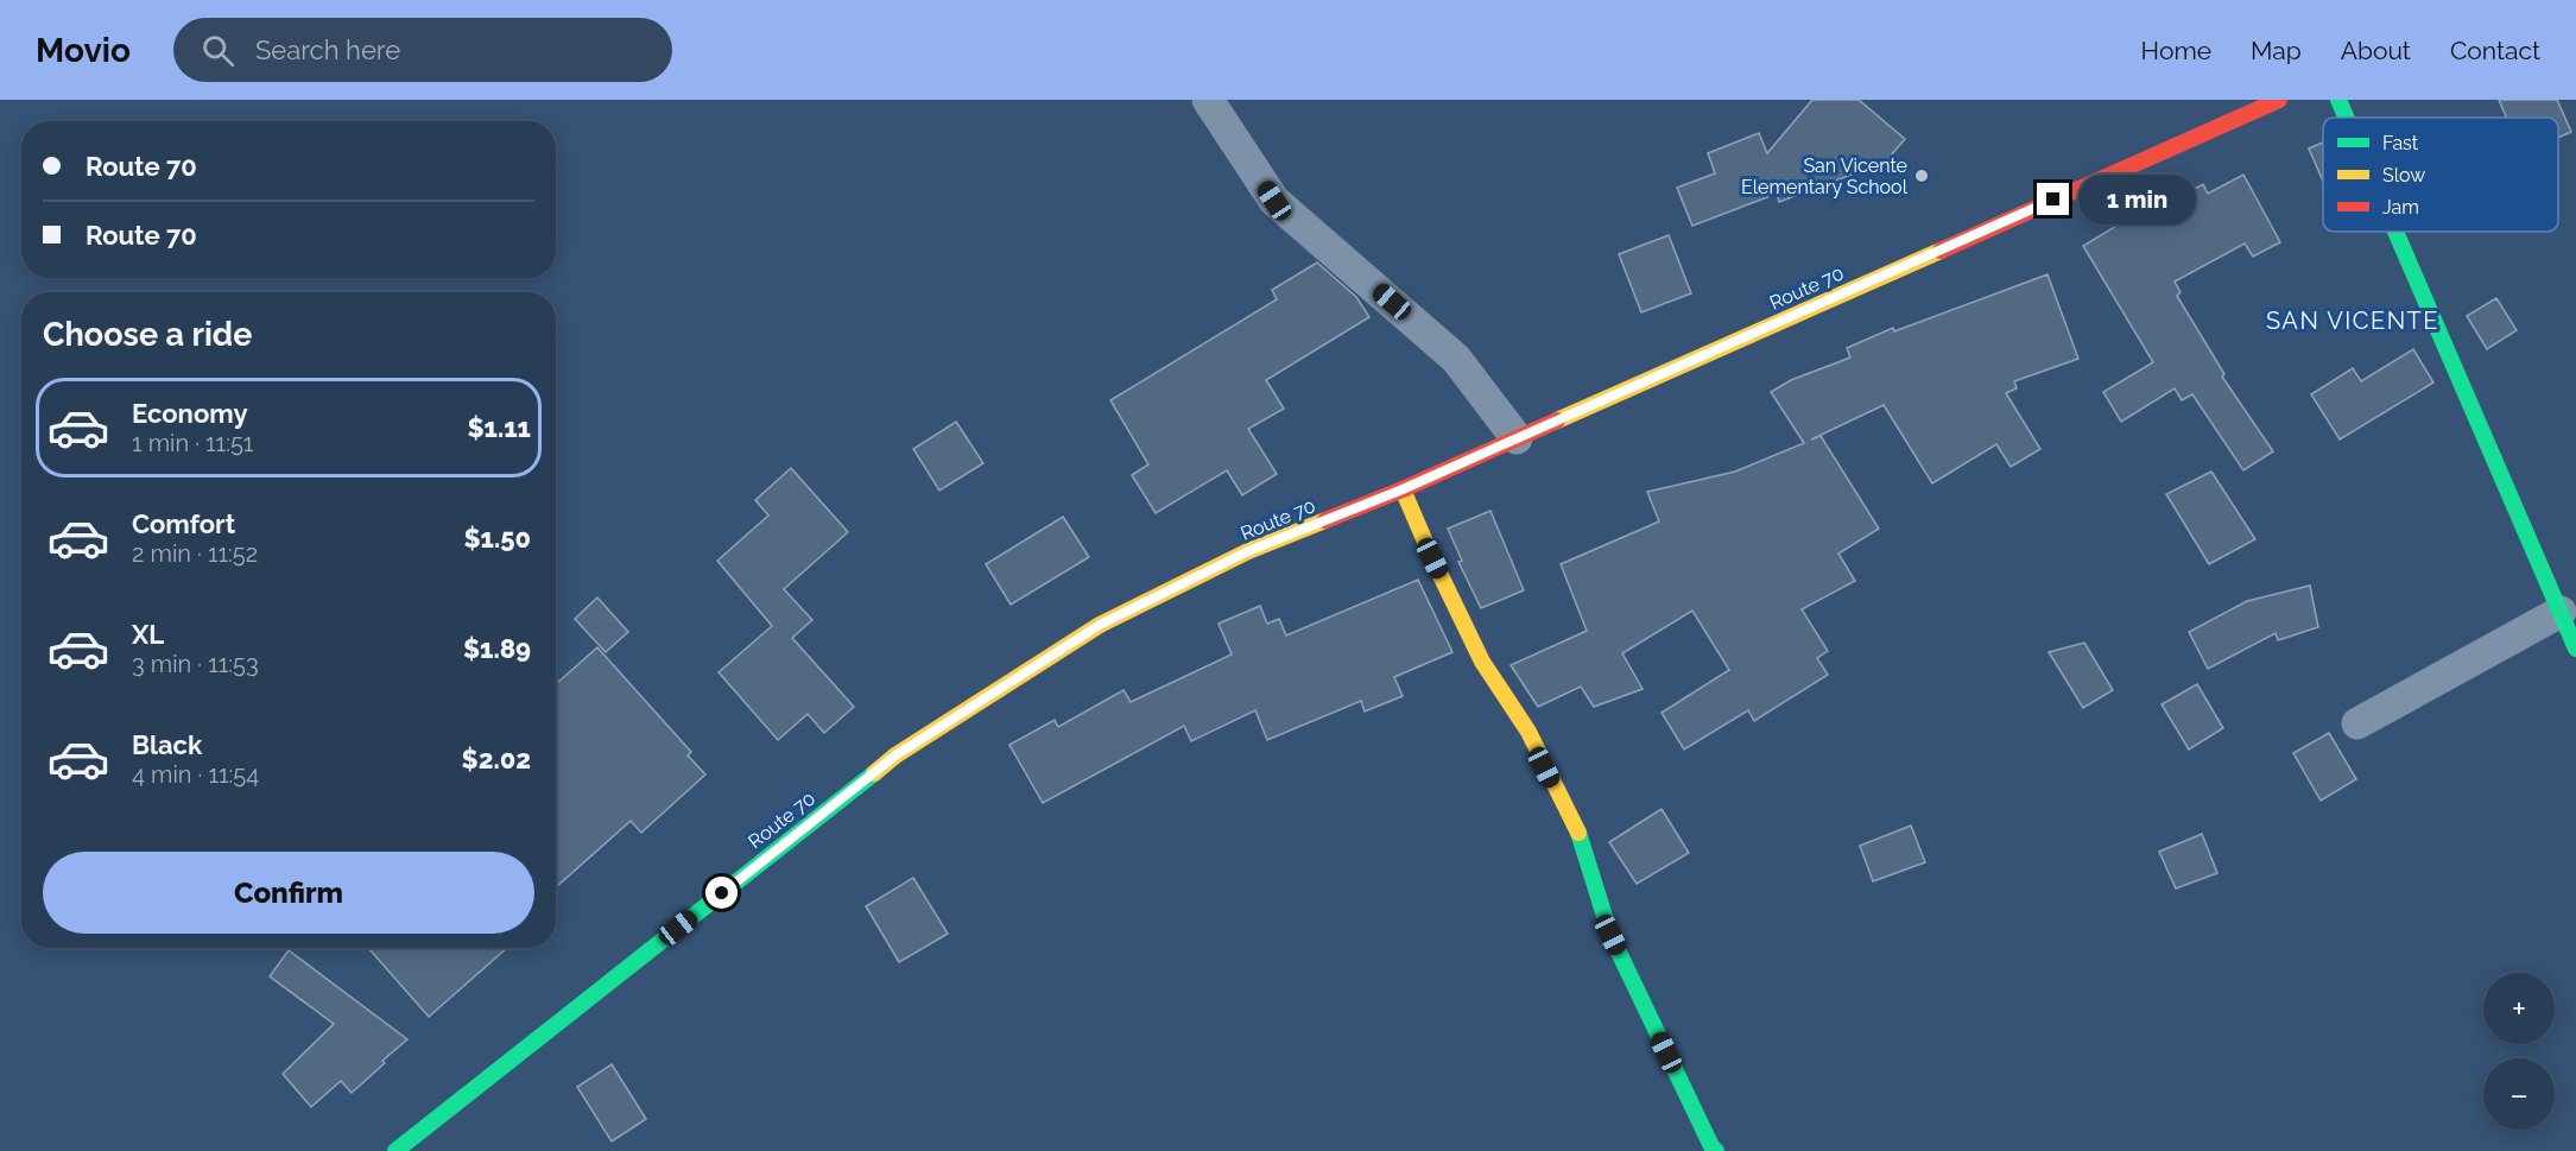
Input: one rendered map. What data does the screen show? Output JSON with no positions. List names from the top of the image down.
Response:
{
  "streets": {
    "main road": ["Route 70"]
  },
  "districts": ["SAN VICENTE"],
  "places": ["San Vicente Elementary School"],
  "legend": ["Fast", "Slow", "Jam"],
  "page": {
    "header": "Movio",
    "search": "Search here",
    "nav": [
      "Home",
      "Map",
      "About",
      "Contact"
    ],
    "banner": ["Route 70", "Route 70"],
    "bubble": "1 min",
    "heading": "Choose a ride",
    "list": [
      {
        "name": "Economy",
        "note": "1 min · 11:51",
        "value": "$1.11"
      },
      {
        "name": "Comfort",
        "note": "2 min · 11:52",
        "value": "$1.50"
      },
      {
        "name": "XL",
        "note": "3 min · 11:53",
        "value": "$1.89"
      },
      {
        "name": "Black",
        "note": "4 min · 11:54",
        "value": "$2.02"
      }
    ],
    "buttons": "Confirm",
    "map_buttons": ["+", "−"]
  }
}
